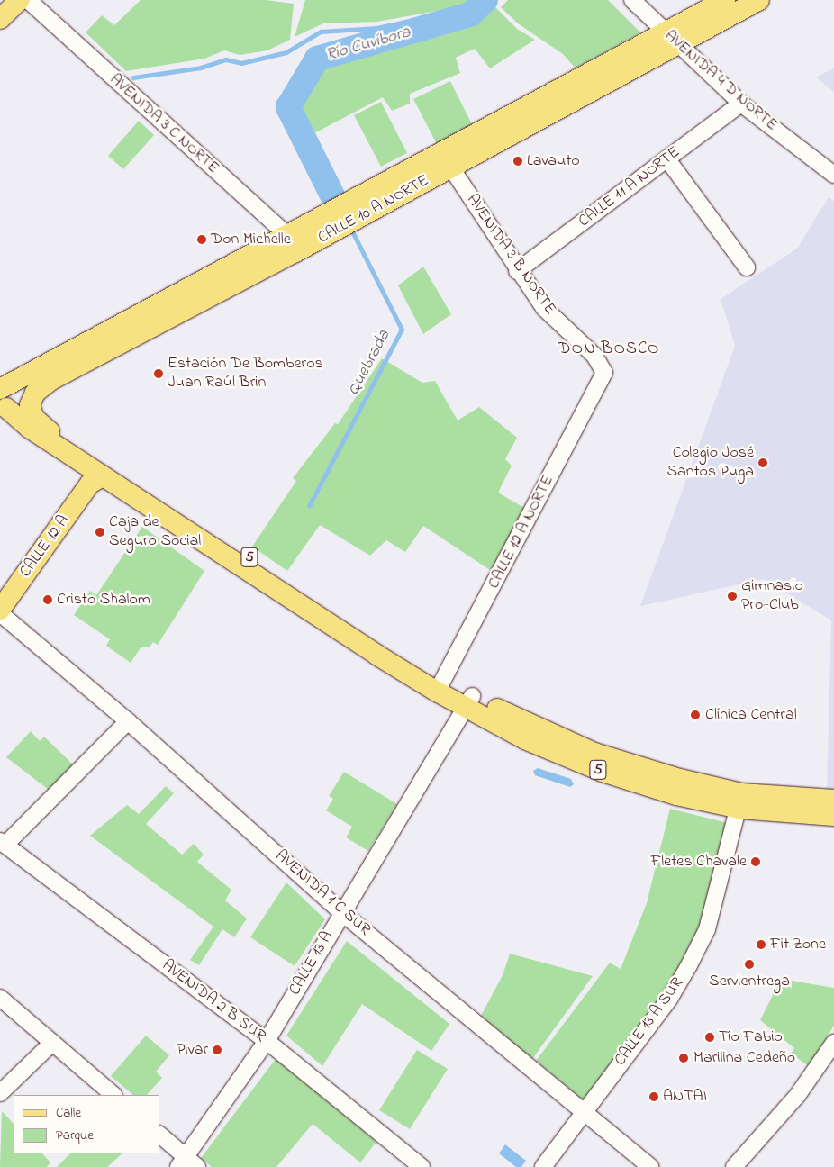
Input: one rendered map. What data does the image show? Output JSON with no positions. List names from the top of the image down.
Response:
{
  "streets": {
    "main road": ["CALLE 10 A NORTE", "CALLE 12 A", "5"],
    "street": [
      "AVENIDA 4 D NORTE",
      "AVENIDA 3 C NORTE",
      "CALLE 11 A NORTE",
      "AVENIDA 3 B NORTE",
      "CALLE 12 A NORTE",
      "AVENIDA 1 C SUR",
      "CALLE 13 A",
      "AVENIDA 2 B SUR",
      "CALLE 13 A SUR"
    ]
  },
  "crossings": [
    ["AVENIDA 4 D NORTE", "CALLE 11 A NORTE"],
    ["AVENIDA 4 D NORTE", "CALLE 10 A NORTE"],
    ["AVENIDA 3 C NORTE", "CALLE 10 A NORTE"],
    ["CALLE 11 A NORTE", "AVENIDA 3 B NORTE"],
    ["CALLE 10 A NORTE", "AVENIDA 3 B NORTE"],
    ["CALLE 10 A NORTE", "5"],
    ["AVENIDA 3 B NORTE", "CALLE 12 A NORTE"],
    ["CALLE 12 A NORTE", "5"],
    ["CALLE 12 A", "5"],
    ["5", "CALLE 13 A"],
    ["5", "CALLE 13 A SUR"],
    ["AVENIDA 1 C SUR", "CALLE 13 A"],
    ["AVENIDA 1 C SUR", "CALLE 13 A SUR"],
    ["CALLE 13 A", "AVENIDA 2 B SUR"]
  ],
  "districts": ["DON BOSCO"],
  "water": ["Río Cuvíbora", "Quebrada"],
  "places": [
    "Lavauto",
    "Don Michelle",
    "Estación De Bomberos Juan Raúl Brin",
    "Colegio José Santos Puga",
    "Caja de Seguro Social",
    "Gimnasio Pro-Club",
    "Cristo Shalom",
    "Clínica Central",
    "Fletes Chavale",
    "Fit Zone",
    "Servientrega",
    "Tío Fabio",
    "Pivar",
    "Marilina Cedeño",
    "ANTAI"
  ],
  "legend": ["Calle", "Parque"]
}
